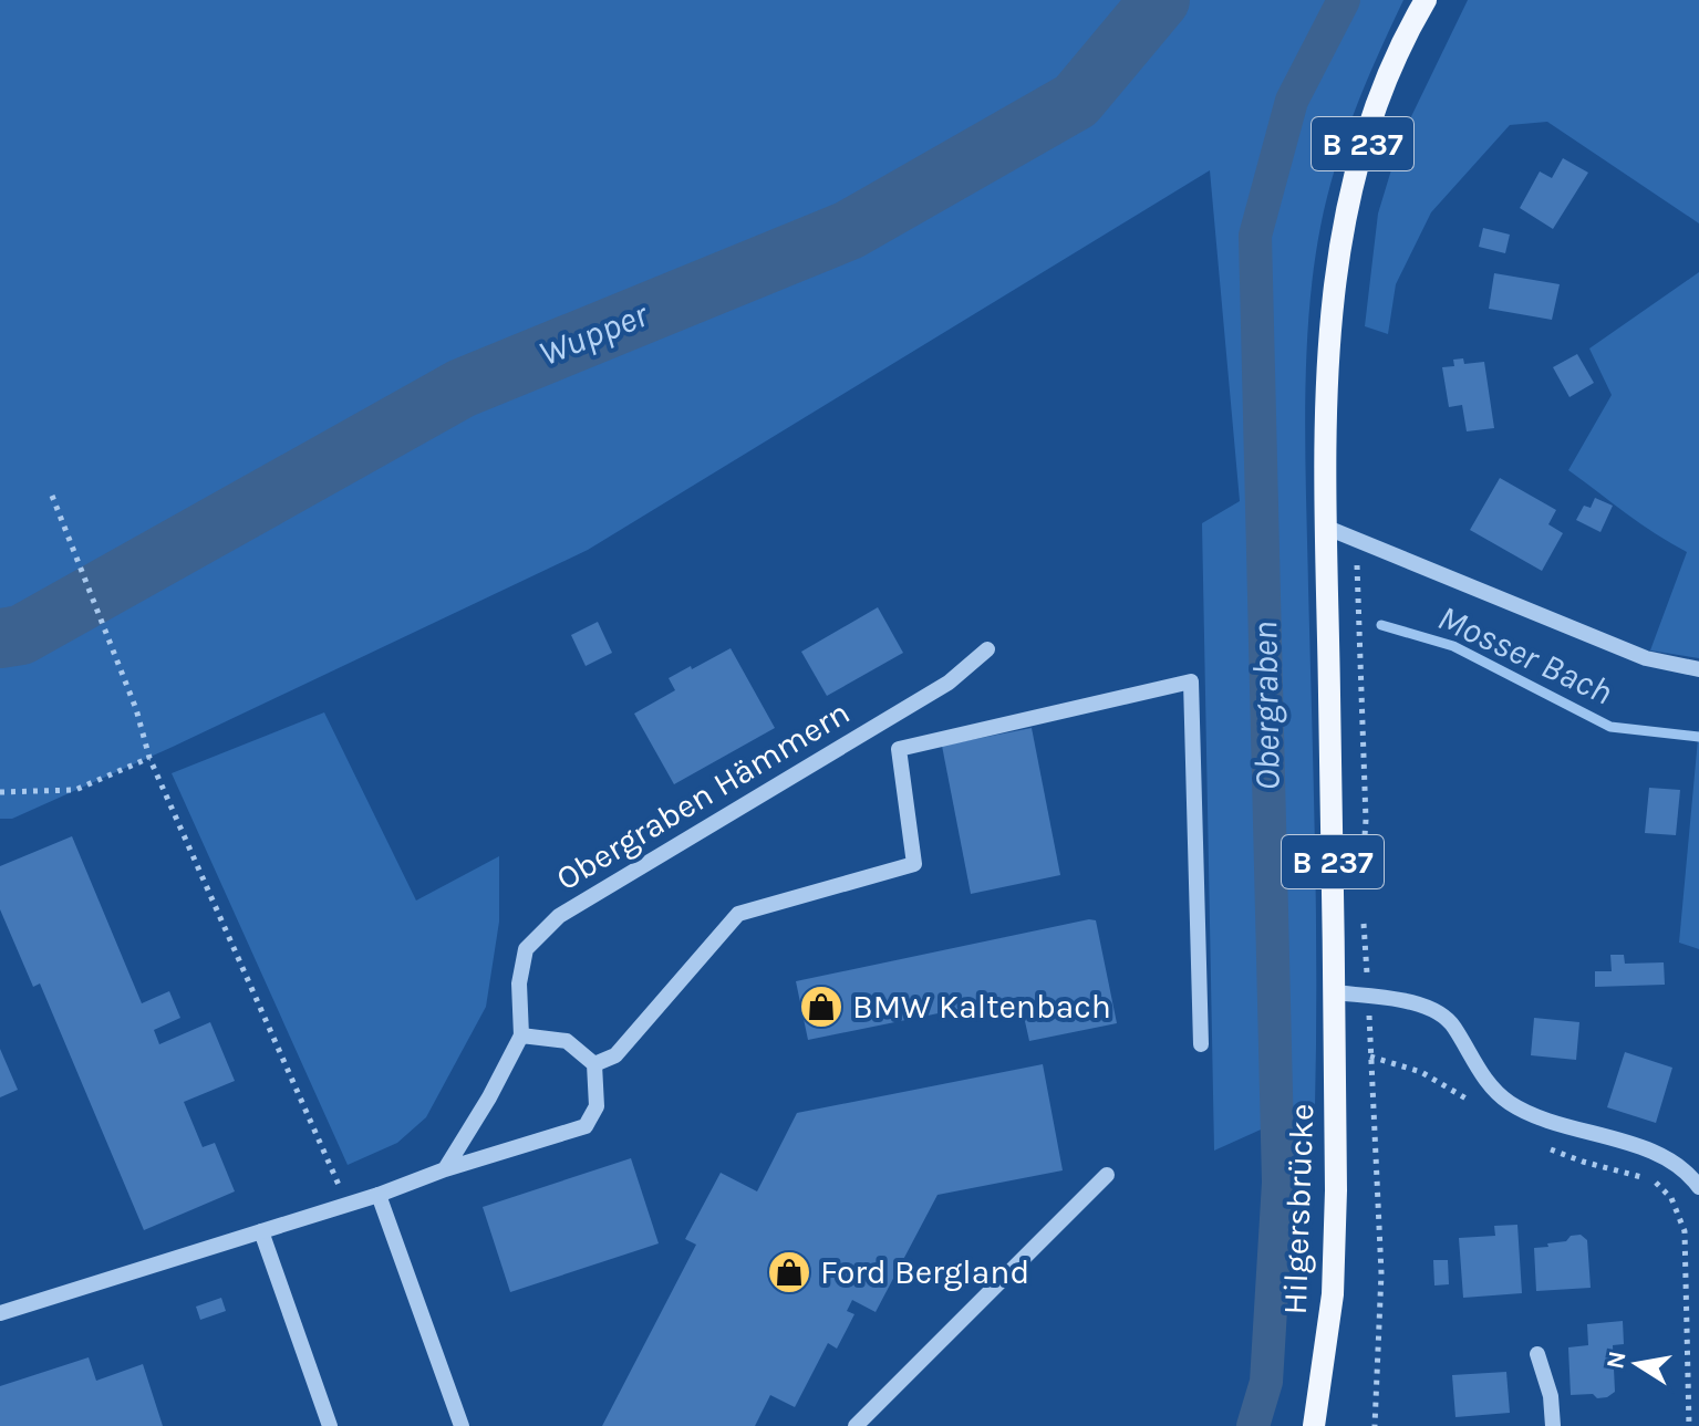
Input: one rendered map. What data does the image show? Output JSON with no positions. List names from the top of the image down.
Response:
{
  "streets": {
    "main road": ["B 237", "Hilgersbrücke"],
    "street": ["Obergraben Hämmern"]
  },
  "water": ["Wupper", "Mosser Bach", "Obergraben"],
  "places": {
    "shop": ["BMW Kaltenbach", "Ford Bergland"]
  },
  "north": "left"
}
